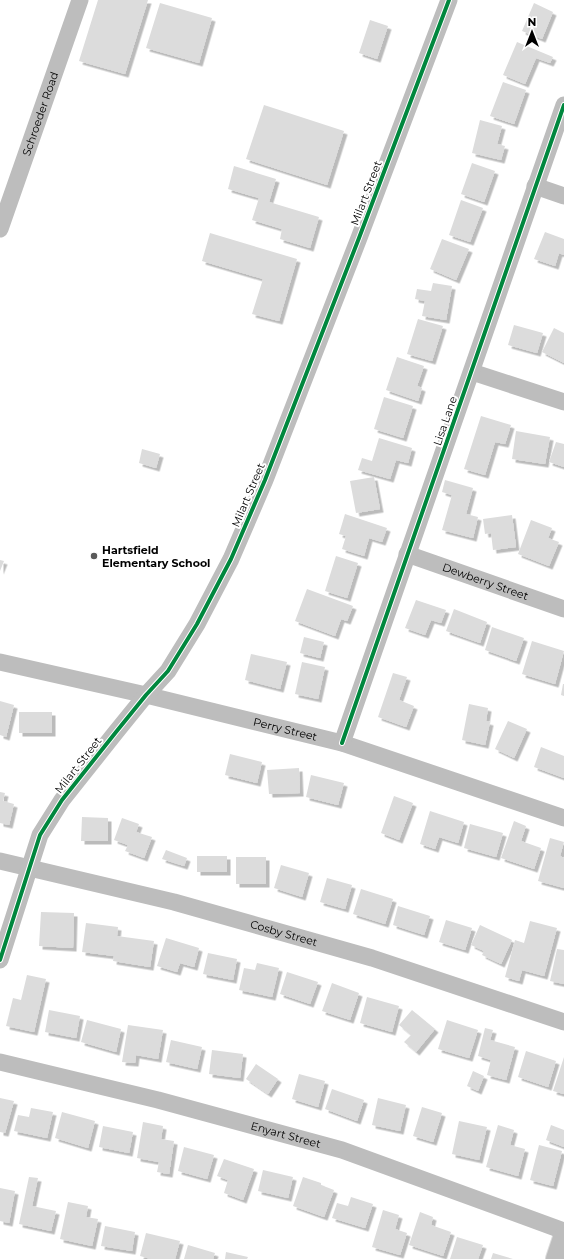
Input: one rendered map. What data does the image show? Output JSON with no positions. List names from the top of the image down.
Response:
{
  "streets": {
    "street": [
      "Schroeder Road",
      "Milart Street",
      "Lisa Lane",
      "Dewberry Street",
      "Perry Street",
      "Cosby Street",
      "Enyart Street"
    ]
  },
  "crossings": [
    ["Milart Street", "Perry Street"],
    ["Milart Street", "Cosby Street"],
    ["Lisa Lane", "Dewberry Street"],
    ["Lisa Lane", "Perry Street"]
  ],
  "places": ["Hartsfield Elementary School"],
  "north": "top"
}
